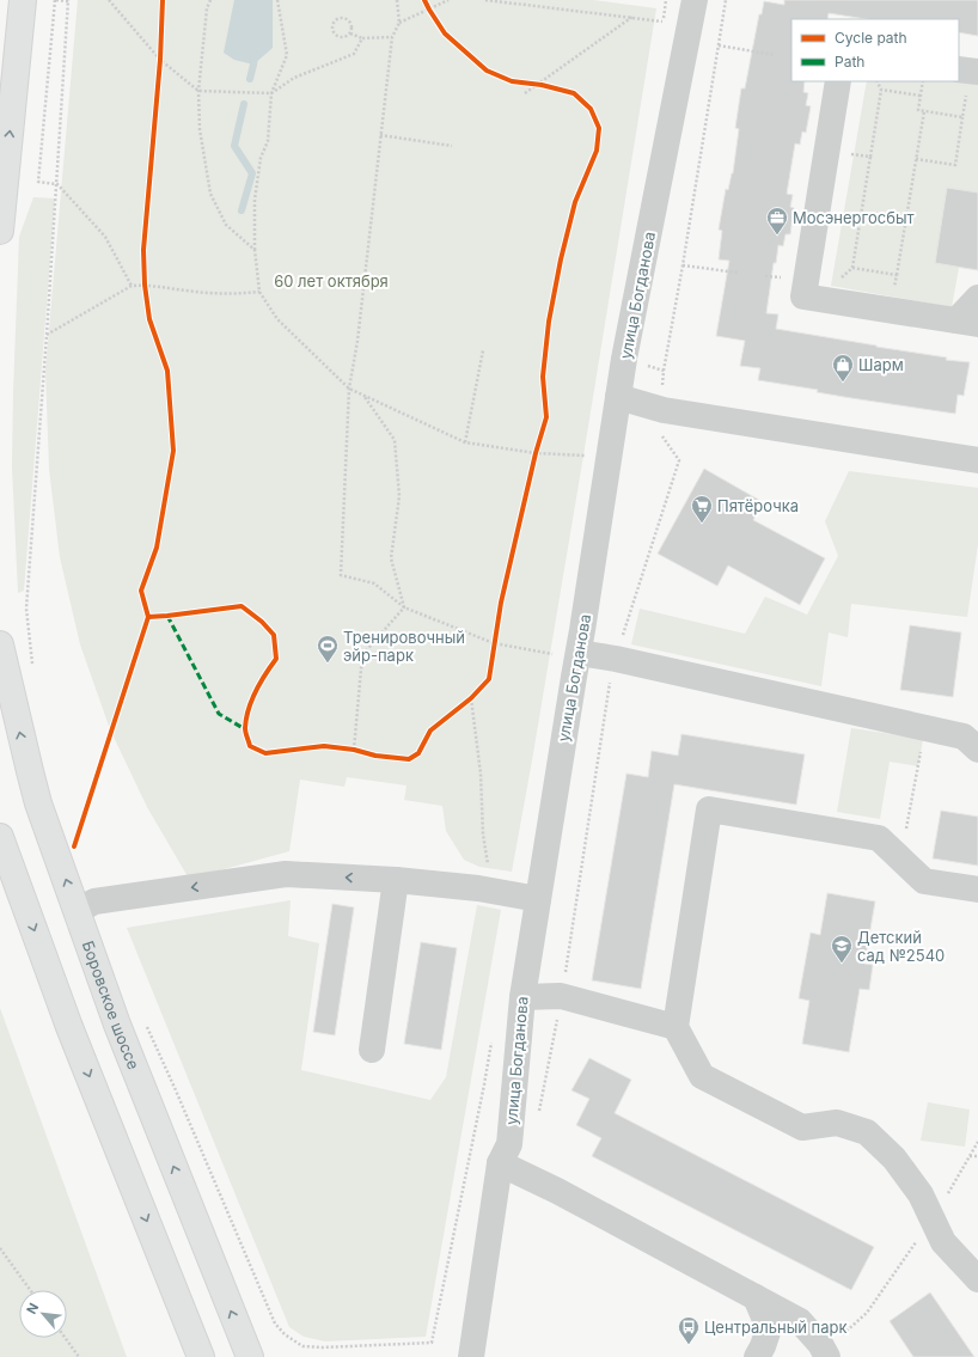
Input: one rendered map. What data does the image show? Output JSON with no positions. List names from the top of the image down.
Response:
{
  "streets": {
    "main road": ["Боровское шоссе"],
    "street": ["улица Богданова"]
  },
  "parks": ["60 лет октября"],
  "places": {
    "office": ["Мосэнергосбыт"],
    "shop": ["Шарм"],
    "supermarket": ["Пятёрочка"],
    "sports": ["Тренировочный эйр-парк"],
    "school or university": ["Детский сад №2540"],
    "bus stop": ["Центральный парк"]
  },
  "legend": ["Cycle path", "Path"],
  "north": "top left"
}
